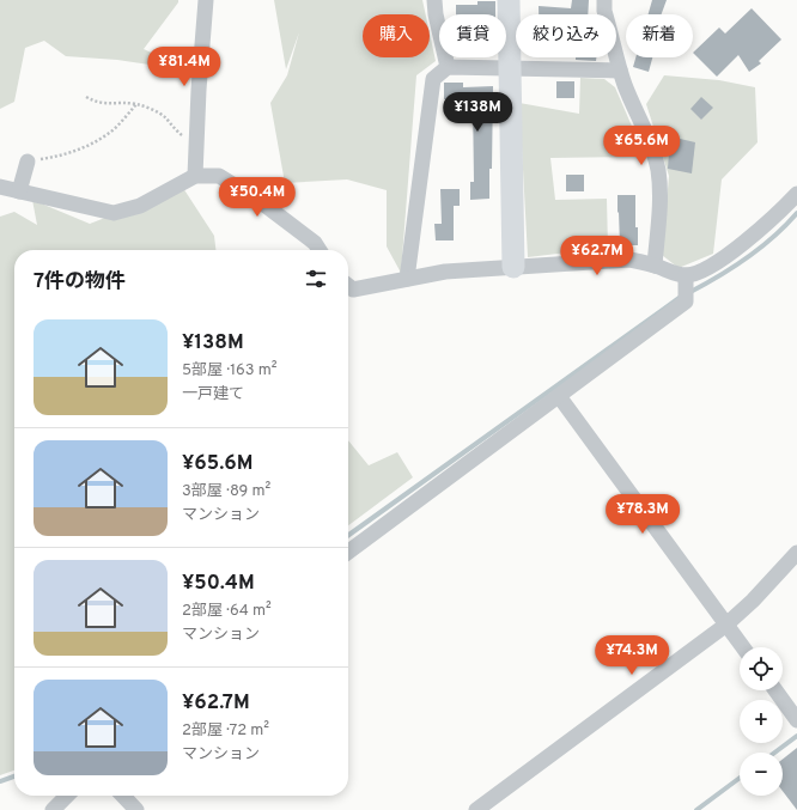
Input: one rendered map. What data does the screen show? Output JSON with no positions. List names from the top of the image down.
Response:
{
  "page": {
    "chip": [
      "購入",
      "賃貸",
      "絞り込み",
      "新着"
    ],
    "price": [
      "¥81.4M",
      "¥138M",
      "¥65.6M",
      "¥50.4M",
      "¥62.7M",
      "¥78.3M",
      "¥74.3M"
    ],
    "heading": "7件の物件",
    "list": [
      {
        "name": "¥138M",
        "note": "5部屋 · 163 m² · 一戸建て"
      },
      {
        "name": "¥65.6M",
        "note": "3部屋 · 89 m² · マンション"
      },
      {
        "name": "¥50.4M",
        "note": "2部屋 · 64 m² · マンション"
      },
      {
        "name": "¥62.7M",
        "note": "2部屋 · 72 m² · マンション"
      }
    ],
    "map_buttons": ["+", "−"]
  }
}
